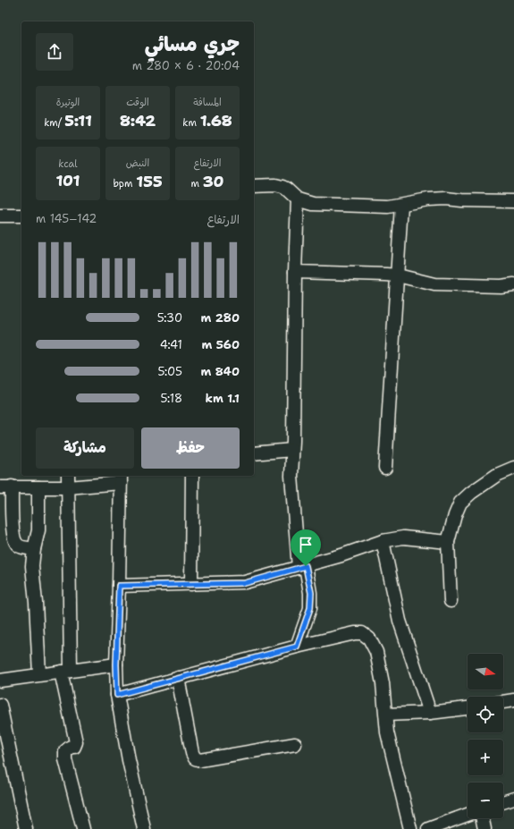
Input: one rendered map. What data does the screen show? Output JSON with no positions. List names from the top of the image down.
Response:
{
  "north": "right",
  "page": {
    "heading": ["جري مسائي", "20:04 · 6 × 280 m"],
    "stats": [
      ["المسافة", "1.68 km"],
      ["الوقت", "8:42"],
      ["الوتيرة", "5:11 /km"],
      ["الارتفاع", "30 m"],
      ["النبض", "155 bpm"],
      ["kcal", "101"]
    ],
    "chart": ["الارتفاع", "142–145 m"],
    "list": [
      {
        "name": "280 m",
        "note": "5:30"
      },
      {
        "name": "560 m",
        "note": "4:41"
      },
      {
        "name": "840 m",
        "note": "5:05"
      },
      {
        "name": "1.1 km",
        "note": "5:18"
      }
    ],
    "buttons": ["حفظ", "مشاركة"],
    "map_buttons": ["+", "−"]
  }
}
